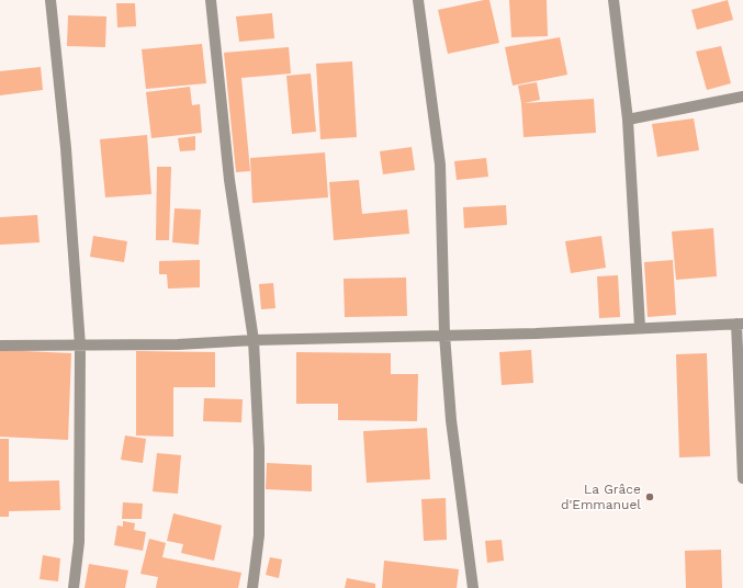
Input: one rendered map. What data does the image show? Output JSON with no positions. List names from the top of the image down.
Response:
{
  "places": ["La Grâce d'Emmanuel"]
}
